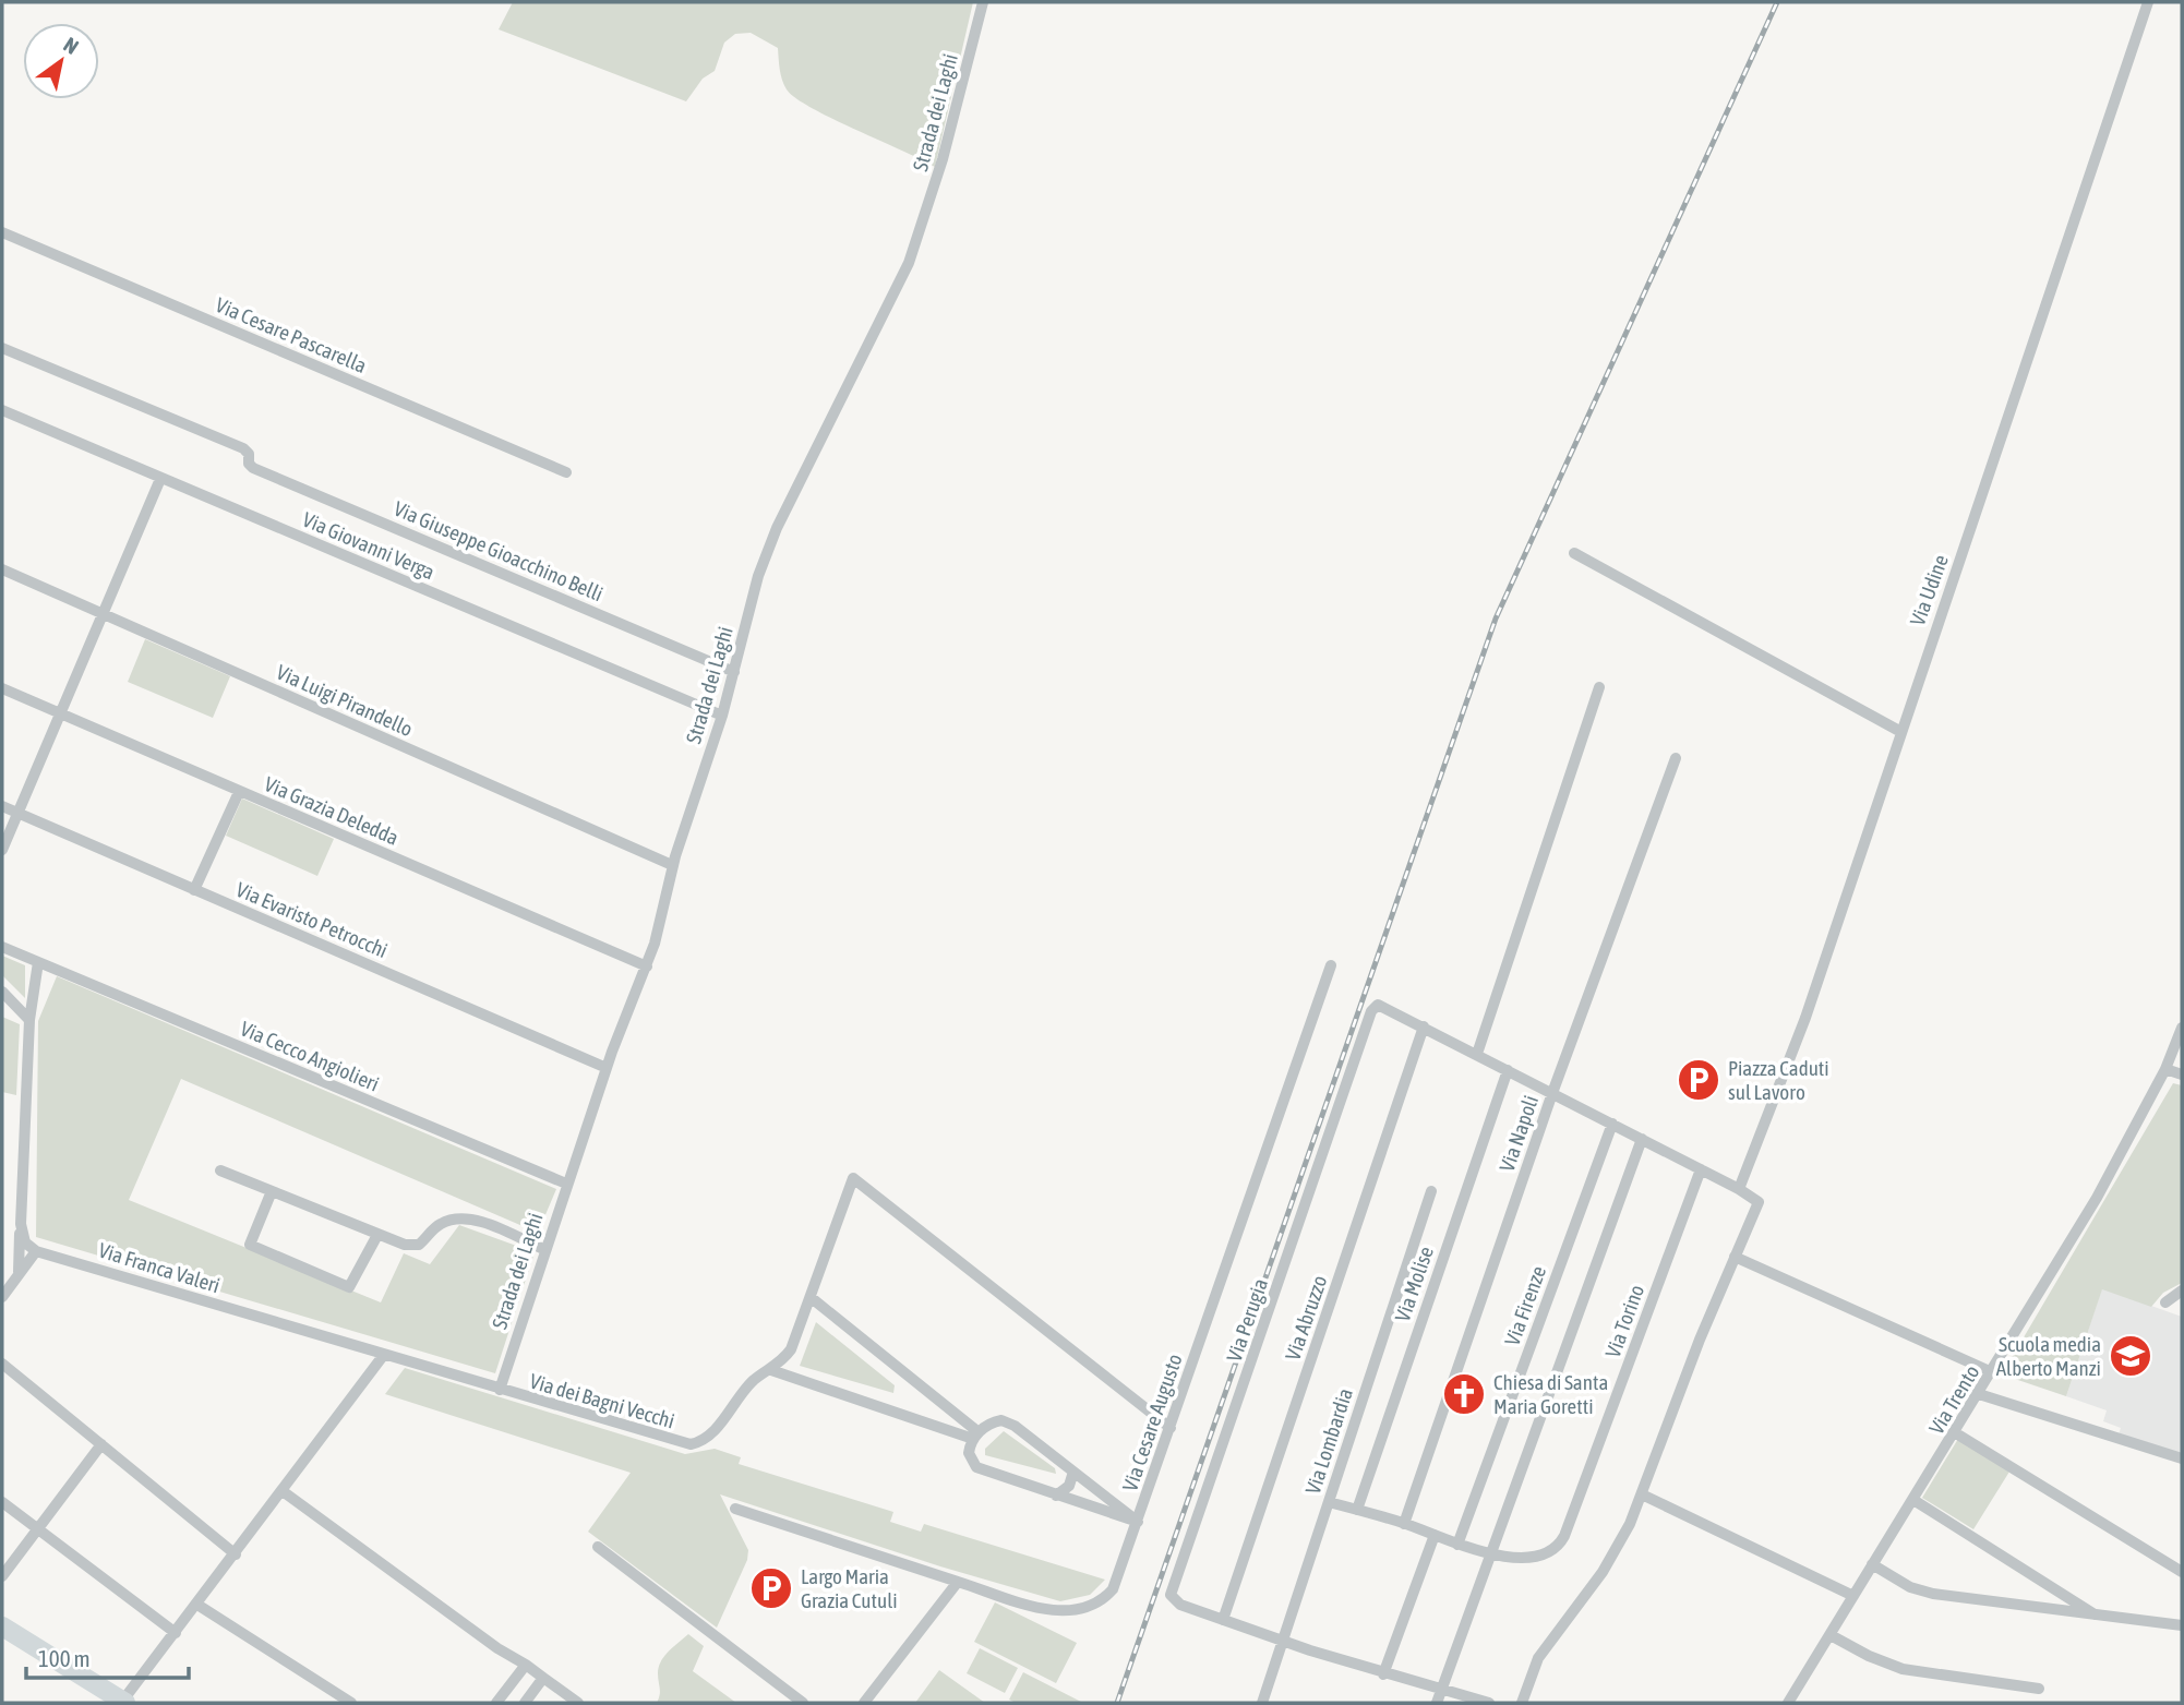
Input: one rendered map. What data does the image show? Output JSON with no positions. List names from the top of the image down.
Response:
{
  "streets": {
    "street": [
      "Strada dei Laghi",
      "Via Cesare Pascarella",
      "Via Giovanni Verga",
      "Via Giuseppe Gioacchino Belli",
      "Via Udine",
      "Via Luigi Pirandello",
      "Via Grazia Deledda",
      "Via Evaristo Petrocchi",
      "Via Cecco Angiolieri",
      "Via Napoli",
      "Via Franca Valeri",
      "Via Molise",
      "Via Firenze",
      "Via Abruzzo",
      "Via Perugia",
      "Via Torino",
      "Via Trento",
      "Via dei Bagni Vecchi",
      "Via Cesare Augusto",
      "Via Lombardia"
    ]
  },
  "crossings": [
    ["Strada dei Laghi", "Via Giovanni Verga"],
    ["Strada dei Laghi", "Via Giuseppe Gioacchino Belli"],
    ["Strada dei Laghi", "Via Luigi Pirandello"],
    ["Strada dei Laghi", "Via Grazia Deledda"],
    ["Strada dei Laghi", "Via Evaristo Petrocchi"],
    ["Strada dei Laghi", "Via Cecco Angiolieri"],
    ["Strada dei Laghi", "Via Franca Valeri"],
    ["Strada dei Laghi", "Via dei Bagni Vecchi"],
    ["Via Napoli", "Via Torino"],
    ["Via Franca Valeri", "Via dei Bagni Vecchi"],
    ["Via Molise", "Via Torino"],
    ["Via Firenze", "Via Torino"],
    ["Via Abruzzo", "Via Perugia"],
    ["Via Perugia", "Via Lombardia"],
    ["Via Torino", "Via Lombardia"],
    ["Via dei Bagni Vecchi", "Via Cesare Augusto"]
  ],
  "places": {
    "parking": ["Piazza Caduti sul Lavoro", "Largo Maria Grazia Cutuli"],
    "school or university": ["Scuola media Alberto Manzi"],
    "church": ["Chiesa di Santa Maria Goretti"]
  },
  "scale_bar": "100 m",
  "north": "top right"
}
